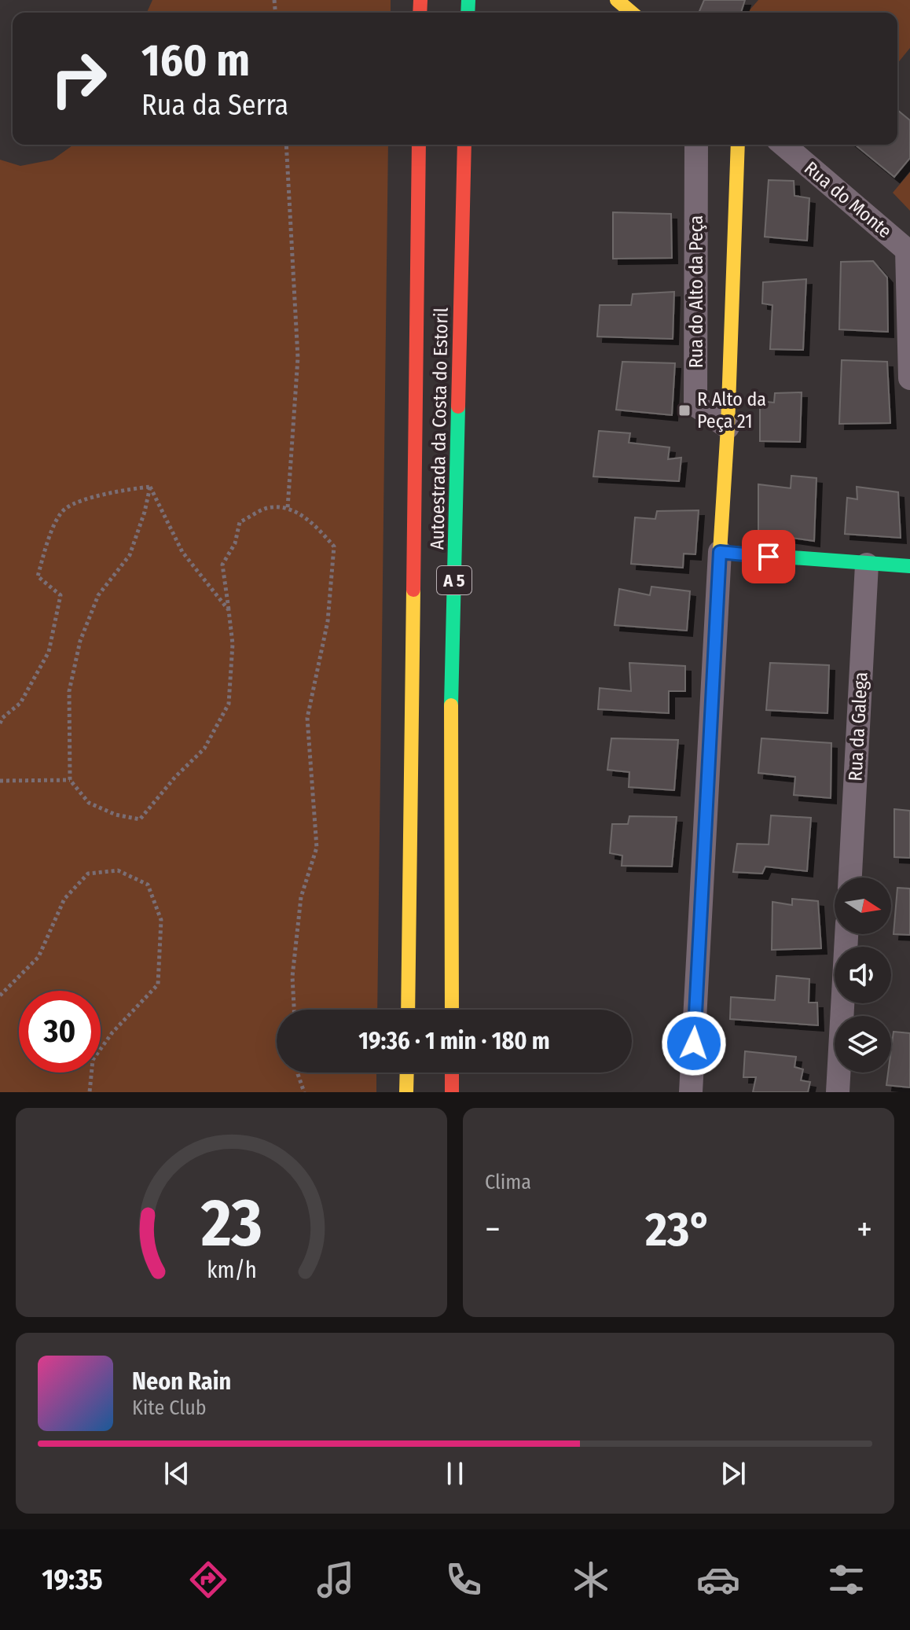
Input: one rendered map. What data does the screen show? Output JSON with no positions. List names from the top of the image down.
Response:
{
  "streets": {
    "main road": ["Rua do Alto da Peça", "Autoestrada da Costa do Estoril", "A 5"],
    "street": ["Rua do Monte", "Rua da Galega"]
  },
  "places": {
    "transit": ["R Alto da Peça 21"]
  },
  "north": "right",
  "page": {
    "turn": ["160 m", "Rua da Serra"],
    "limit": "30",
    "trip": "19:36 · 1 min · 180 m",
    "tile": "Clima",
    "heat": ["−", "23°", "+"],
    "song": ["Neon Rain", "Kite Club"],
    "tabs": "19:35",
    "gauge": ["23", "km/h"]
  }
}
